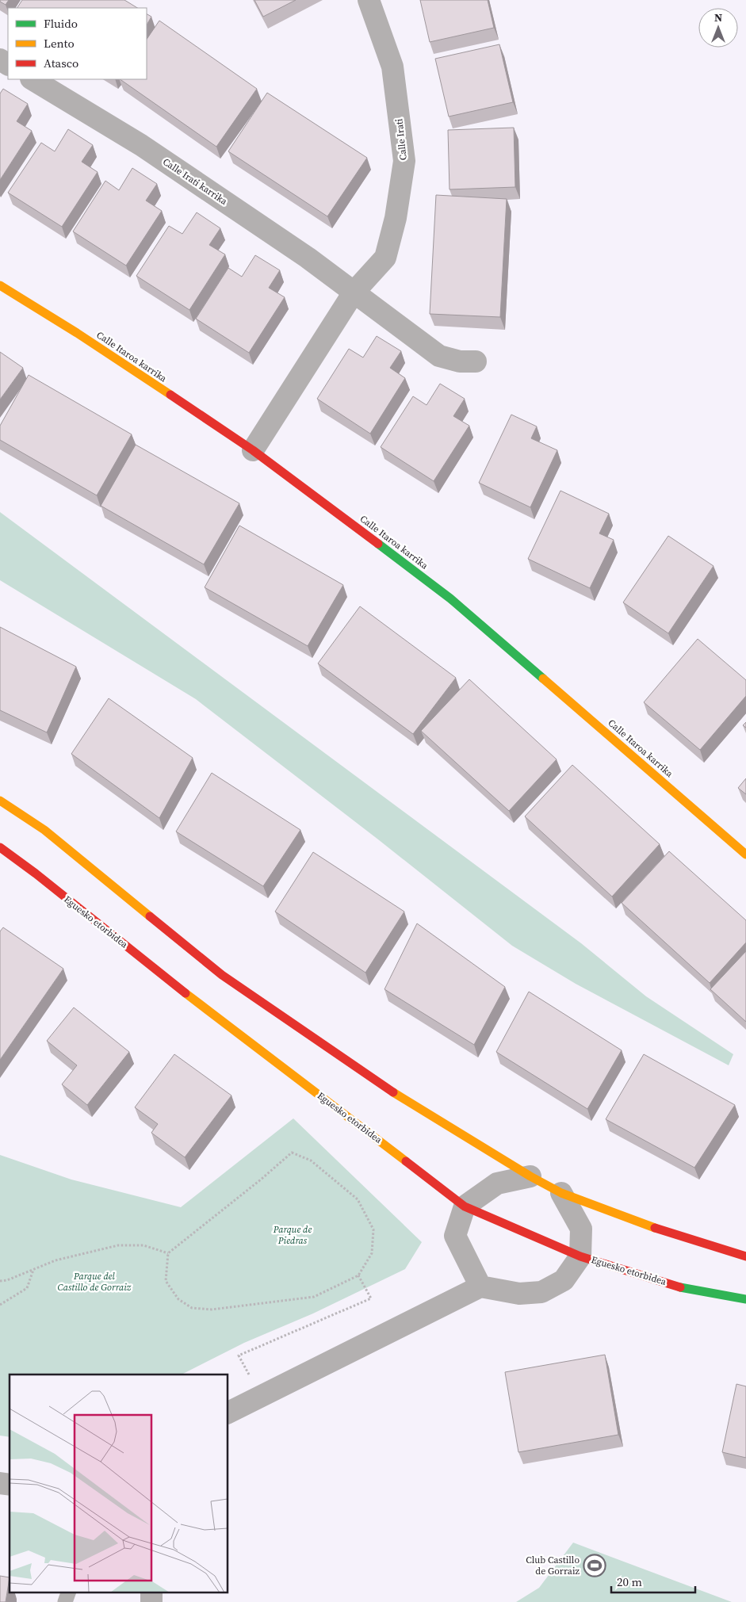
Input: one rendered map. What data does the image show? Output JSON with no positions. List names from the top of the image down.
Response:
{
  "streets": {
    "street": [
      "Calle Irati",
      "Calle Irati karrika",
      "Calle Itaroa karrika",
      "Eguesko etorbidea"
    ]
  },
  "crossings": [
    ["Calle Irati", "Calle Irati karrika"],
    ["Calle Irati", "Calle Itaroa karrika"]
  ],
  "parks": ["Parque de Piedras", "Parque del Castillo de Gorraiz"],
  "places": {
    "sports": ["Club Castillo de Gorraiz"]
  },
  "legend": ["Fluido", "Lento", "Atasco"],
  "scale_bar": "20 m",
  "north": "top"
}
